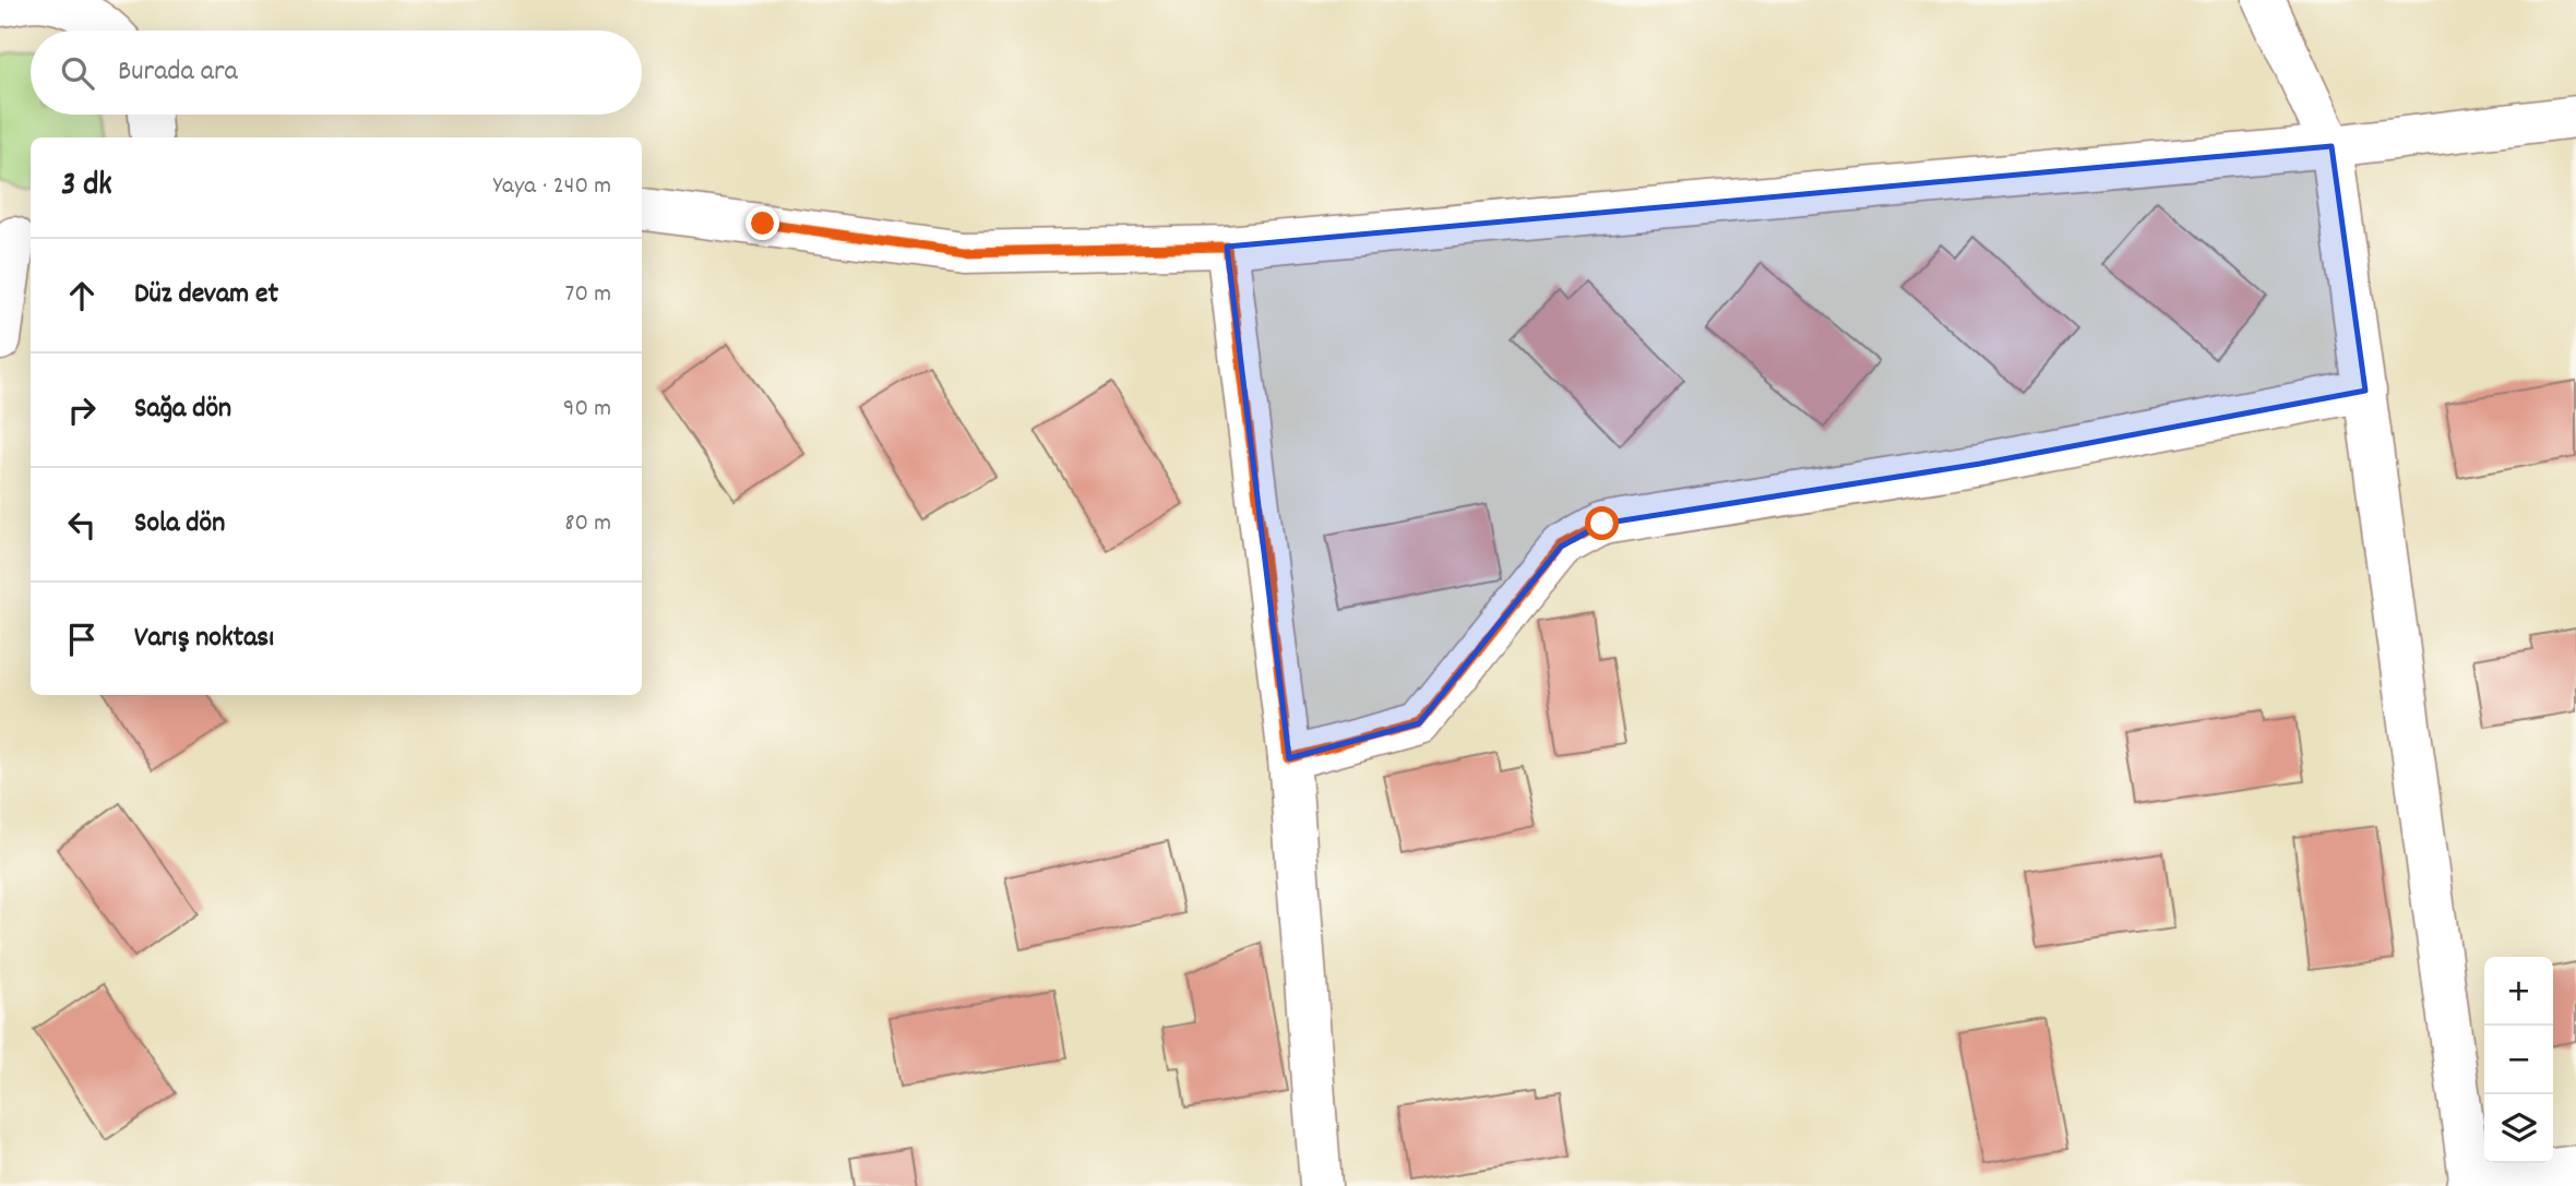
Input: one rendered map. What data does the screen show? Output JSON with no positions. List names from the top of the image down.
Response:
{
  "page": {
    "search": "Burada ara",
    "heading": ["3 dk", "Yaya · 240 m"],
    "list": [
      ["Düz devam et", "70 m"],
      ["Sağa dön", "90 m"],
      ["Sola dön", "80 m"],
      "Varış noktası"
    ],
    "map_buttons": ["+", "−"]
  }
}
